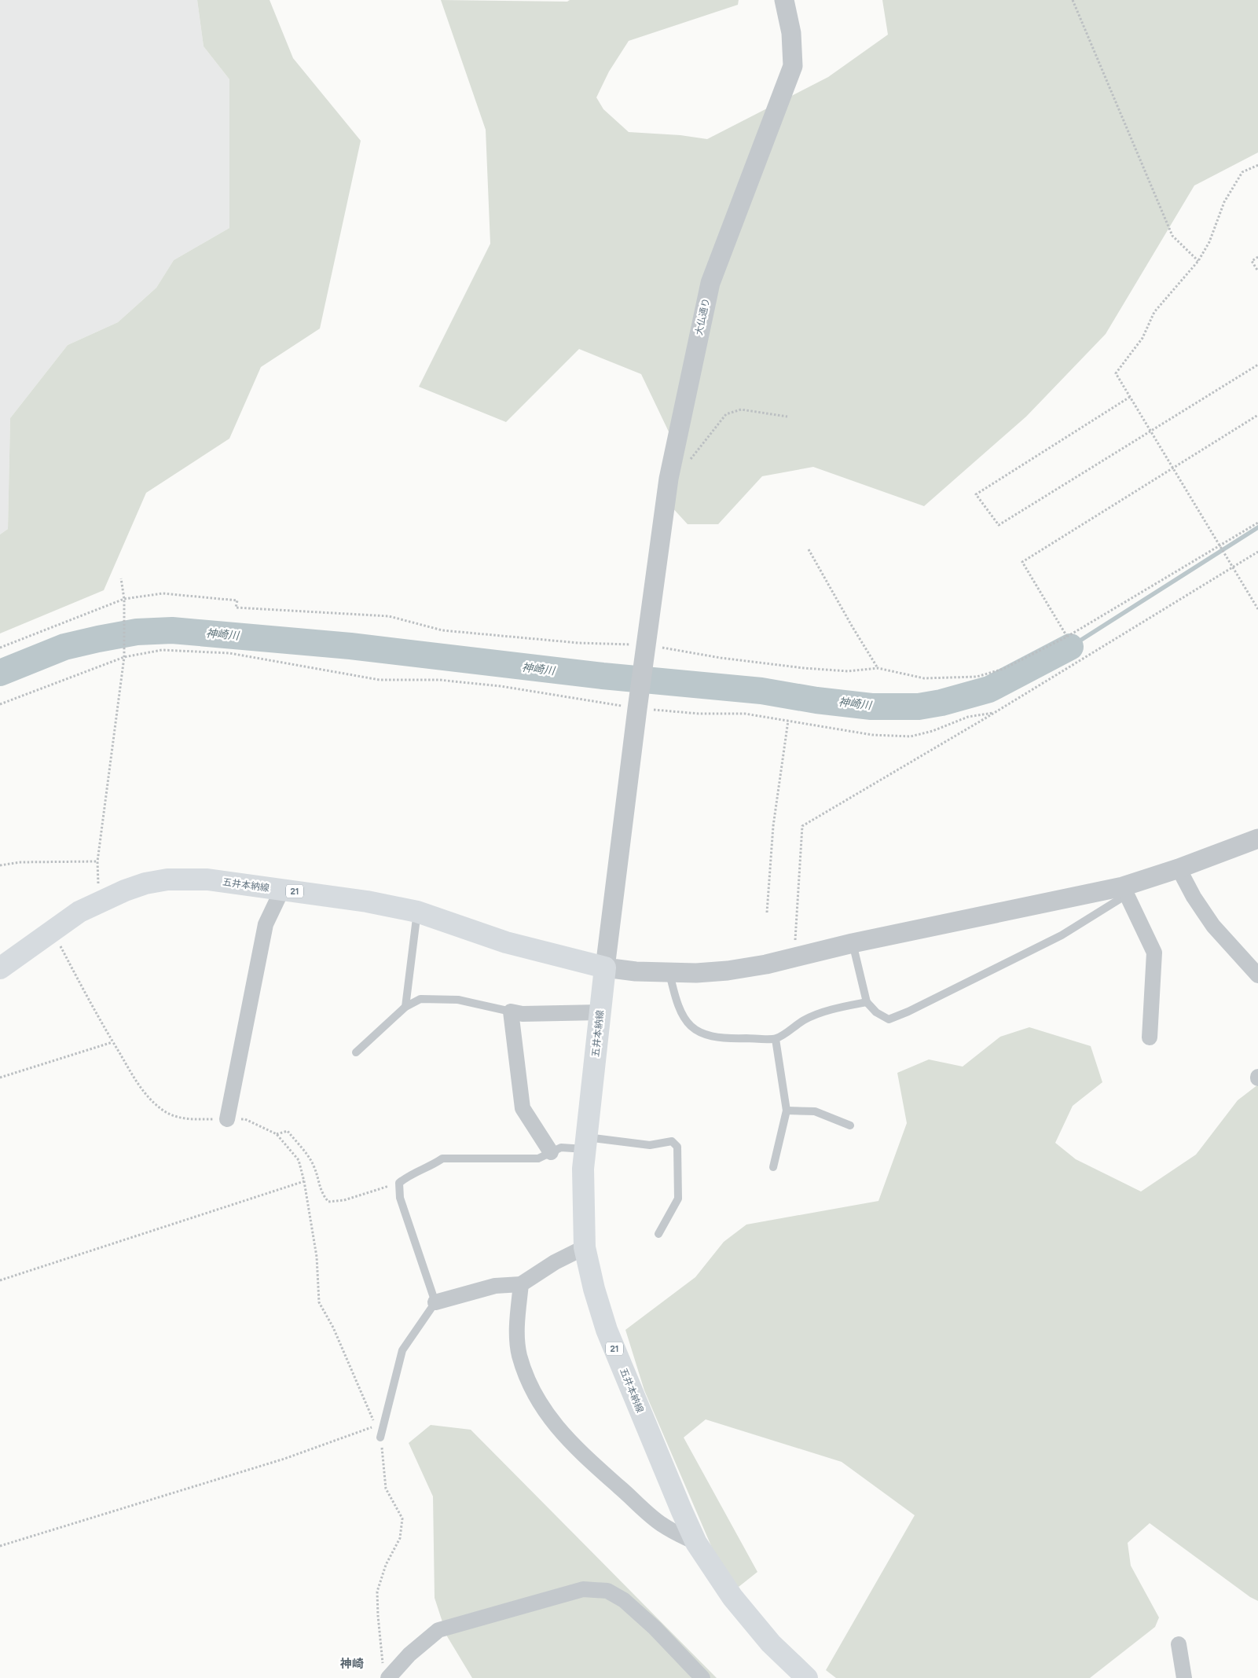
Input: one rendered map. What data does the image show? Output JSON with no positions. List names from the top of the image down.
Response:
{
  "streets": {
    "main road": ["五井本納線", "21"],
    "street": ["大仏通り"]
  },
  "crossings": [
    ["大仏通り", "五井本納線"]
  ],
  "districts": ["神崎"],
  "water": ["神崎川"]
}
